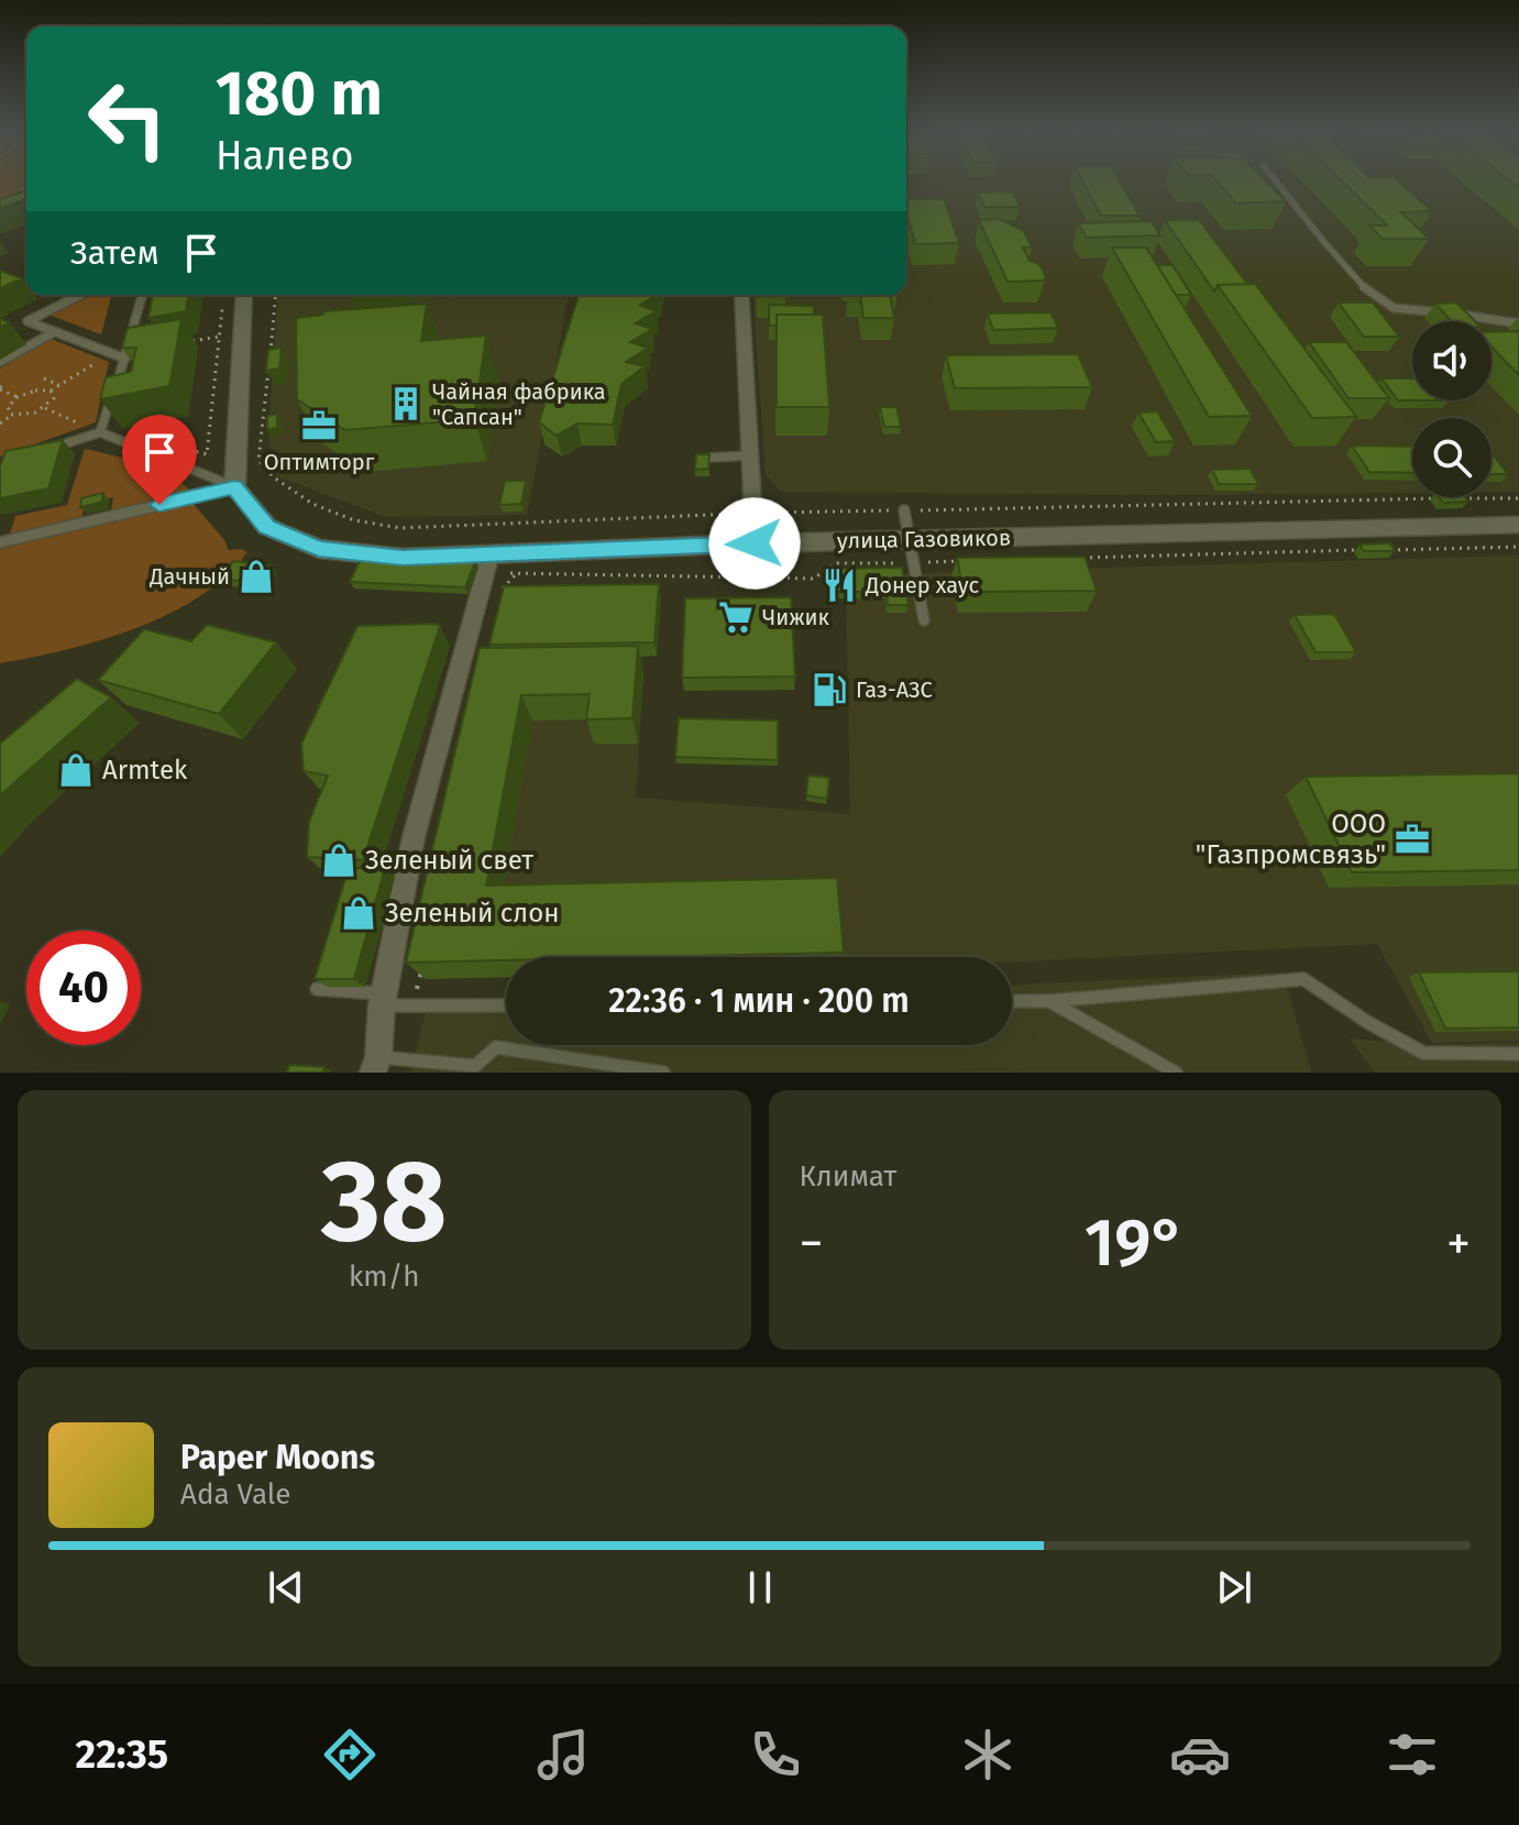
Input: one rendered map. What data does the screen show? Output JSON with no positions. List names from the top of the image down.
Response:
{
  "streets": {
    "street": ["улица Газовиков"]
  },
  "places": {
    "building": ["Чайная фабрика \"Сапсан\""],
    "office": ["Оптимторг", "ООО \"Газпромсвязь\""],
    "shop": [
      "Дачный",
      "Armtek",
      "Зеленый свет",
      "Зеленый слон"
    ],
    "restaurant": ["Донер хаус"],
    "supermarket": ["Чижик"],
    "fuel station": ["Газ-АЗС"]
  },
  "page": {
    "turn": ["180 m", "Налево"],
    "then": "Затем",
    "limit": "40",
    "trip": "22:36 · 1 мин · 200 m",
    "tile": [
      ["38", "km/h"],
      "Климат"
    ],
    "heat": ["−", "19°", "+"],
    "song": ["Paper Moons", "Ada Vale"],
    "tabs": "22:35"
  }
}
